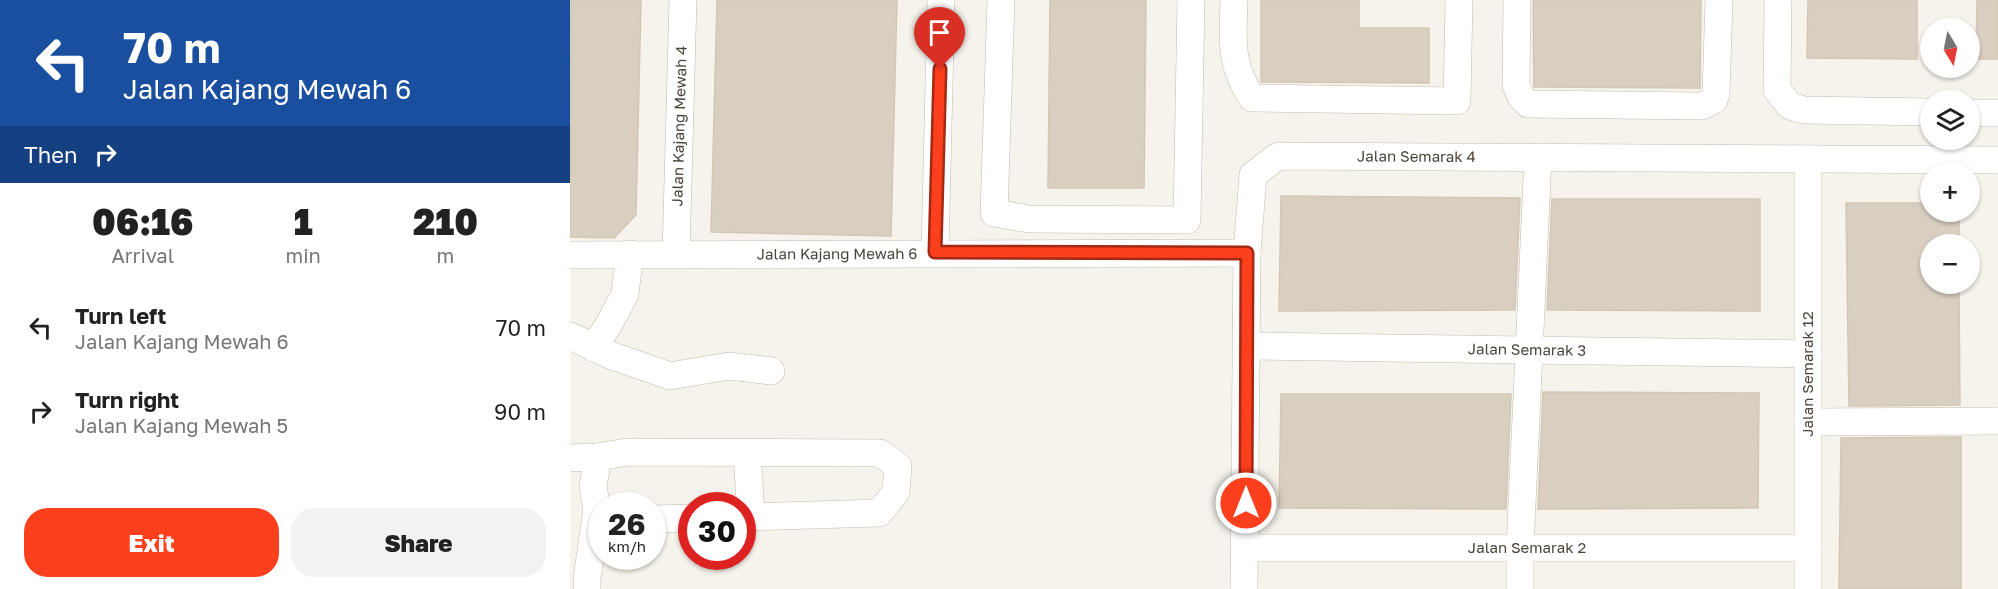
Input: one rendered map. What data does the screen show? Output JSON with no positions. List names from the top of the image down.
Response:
{
  "streets": {
    "street": [
      "Jalan Kajang Mewah 4",
      "Jalan Semarak 4",
      "Jalan Kajang Mewah 6",
      "Jalan Semarak 3",
      "Jalan Semarak 12",
      "Jalan Semarak 2"
    ]
  },
  "crossings": [
    ["Jalan Kajang Mewah 4", "Jalan Kajang Mewah 6"],
    ["Jalan Semarak 4", "Jalan Kajang Mewah 6"],
    ["Jalan Semarak 4", "Jalan Semarak 3"],
    ["Jalan Semarak 4", "Jalan Semarak 12"],
    ["Jalan Semarak 4", "Jalan Semarak 2"],
    ["Jalan Semarak 3", "Jalan Semarak 12"],
    ["Jalan Semarak 12", "Jalan Semarak 2"]
  ],
  "north": "bottom",
  "page": {
    "turn": ["70 m", "Jalan Kajang Mewah 6"],
    "map_buttons": ["+", "−"],
    "then": "Then",
    "eta": [
      "06:16",
      "Arrival",
      "1",
      "min",
      "210",
      "m"
    ],
    "list": [
      {
        "name": "Turn left",
        "note": "Jalan Kajang Mewah 6",
        "value": "70 m"
      },
      {
        "name": "Turn right",
        "note": "Jalan Kajang Mewah 5",
        "value": "90 m"
      }
    ],
    "speed": "26 km/h",
    "limit": "30",
    "buttons": ["Exit", "Share"]
  }
}
